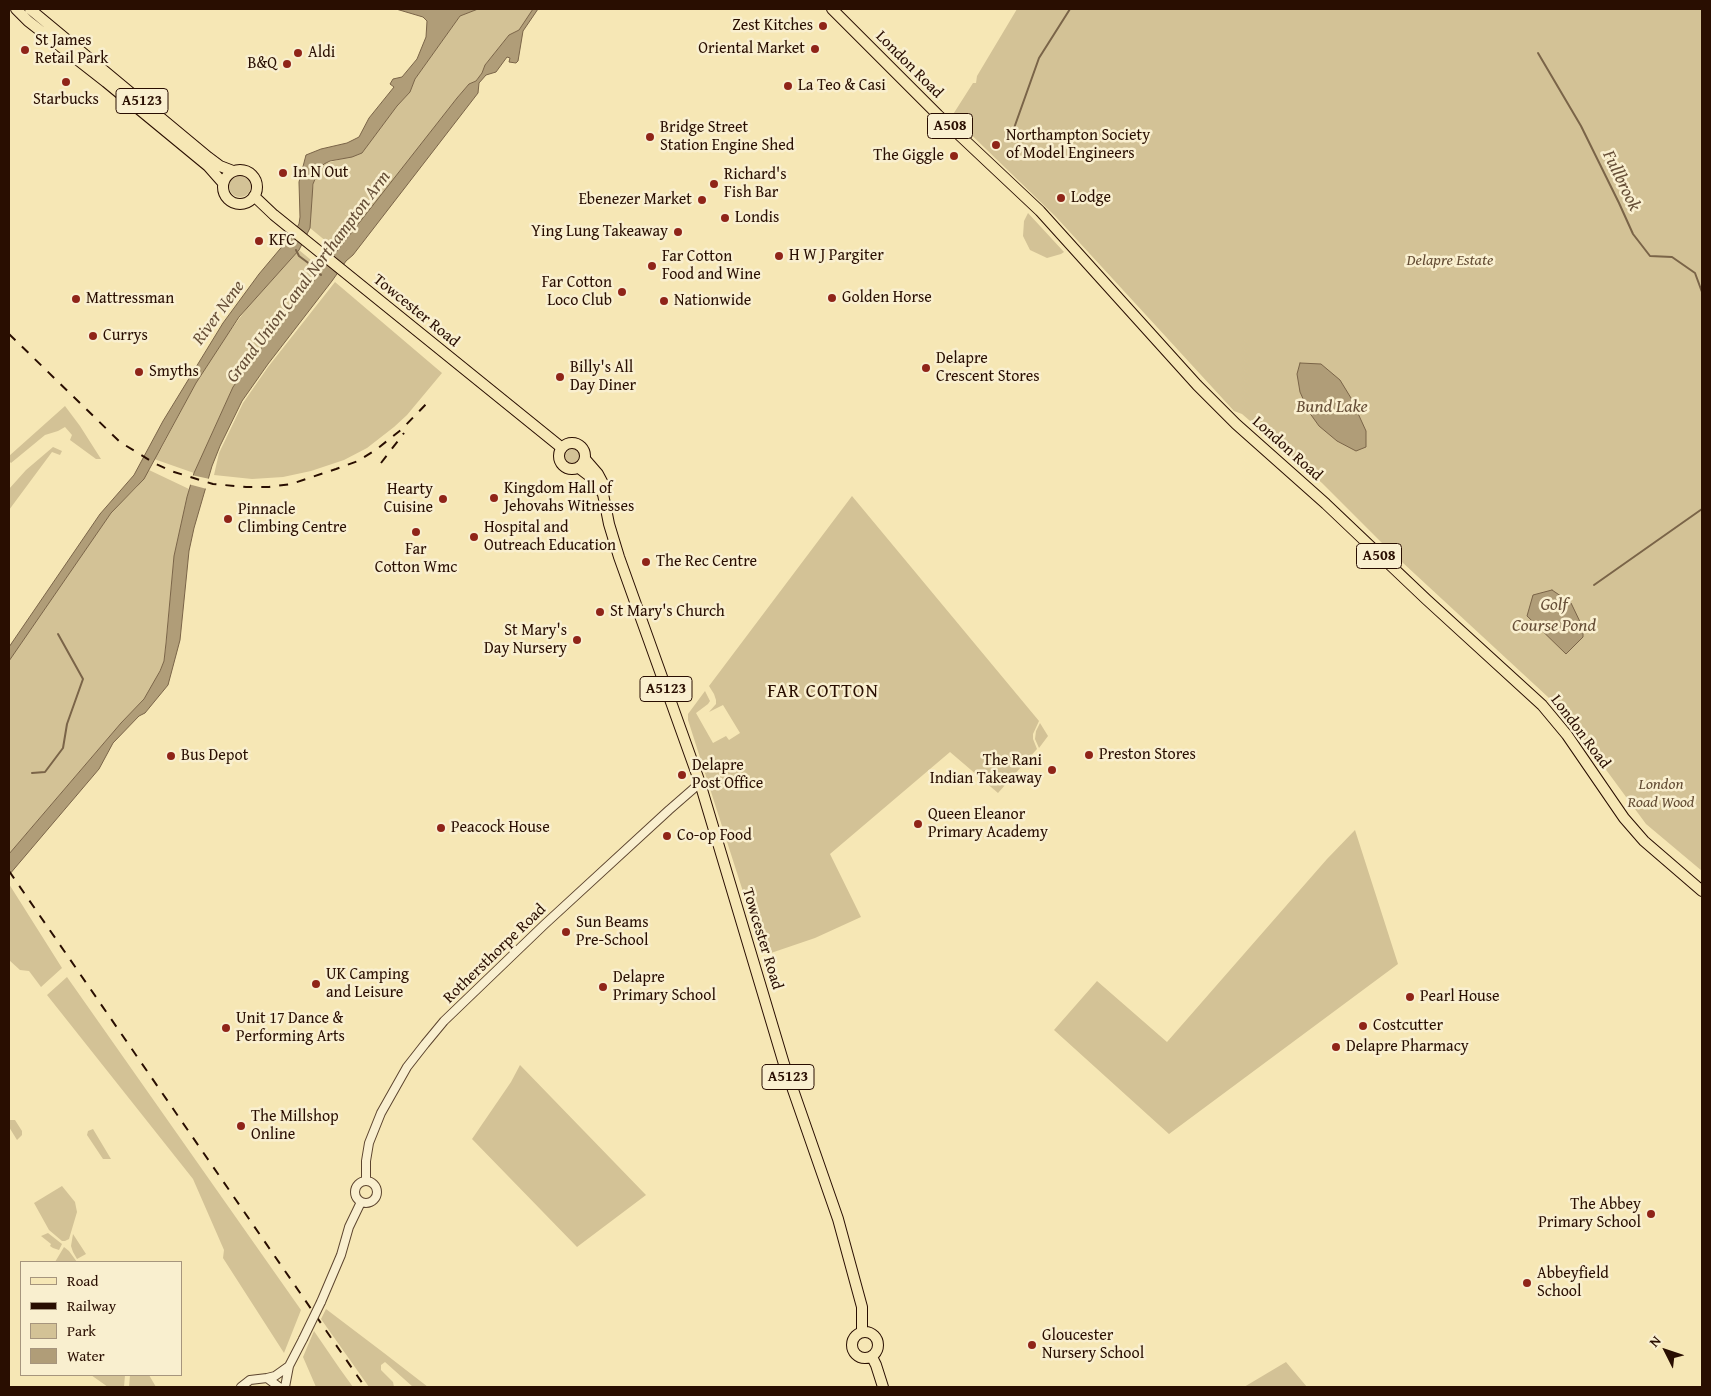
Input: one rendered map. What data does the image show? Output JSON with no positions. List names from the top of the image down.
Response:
{
  "streets": {
    "main road": [
      "London Road",
      "A5123",
      "A508",
      "Towcester Road"
    ],
    "street": ["Rothersthorpe Road"]
  },
  "crossings": [
    ["A5123", "Towcester Road"],
    ["Towcester Road", "Rothersthorpe Road"]
  ],
  "districts": ["FAR COTTON"],
  "water": [
    "Fullbrook",
    "Grand Union Canal Northampton Arm",
    "River Nene",
    "Bund Lake",
    "Golf Course Pond"
  ],
  "parks": ["Delapre Estate", "London Road Wood"],
  "places": [
    "Zest Kitches",
    "Oriental Market",
    "St James Retail Park",
    "Aldi",
    "B&Q",
    "Starbucks",
    "La Teo & Casi",
    "Bridge Street Station Engine Shed",
    "Northampton Society of Model Engineers",
    "The Giggle",
    "In N Out",
    "Richard's Fish Bar",
    "Lodge",
    "Ebenezer Market",
    "Londis",
    "Ying Lung Takeaway",
    "KFC",
    "H W J Pargiter",
    "Far Cotton Food and Wine",
    "Far Cotton Loco Club",
    "Golden Horse",
    "Mattressman",
    "Nationwide",
    "Currys",
    "Delapre Crescent Stores",
    "Smyths",
    "Billy's All Day Diner",
    "Kingdom Hall of Jehovahs Witnesses",
    "Hearty Cuisine",
    "Pinnacle Climbing Centre",
    "Far Cotton Wmc",
    "Hospital and Outreach Education",
    "The Rec Centre",
    "St Mary's Church",
    "St Mary's Day Nursery",
    "Preston Stores",
    "Bus Depot",
    "The Rani Indian Takeaway",
    "Delapre Post Office",
    "Queen Eleanor Primary Academy",
    "Peacock House",
    "Co-op Food",
    "Sun Beams Pre-School",
    "UK Camping and Leisure",
    "Delapre Primary School",
    "Pearl House",
    "Costcutter",
    "Unit 17 Dance & Performing Arts",
    "Delapre Pharmacy",
    "The Millshop Online",
    "The Abbey Primary School",
    "Abbeyfield School",
    "Gloucester Nursery School"
  ],
  "legend": [
    "Road",
    "Railway",
    "Park",
    "Water"
  ],
  "north": "top left"
}
